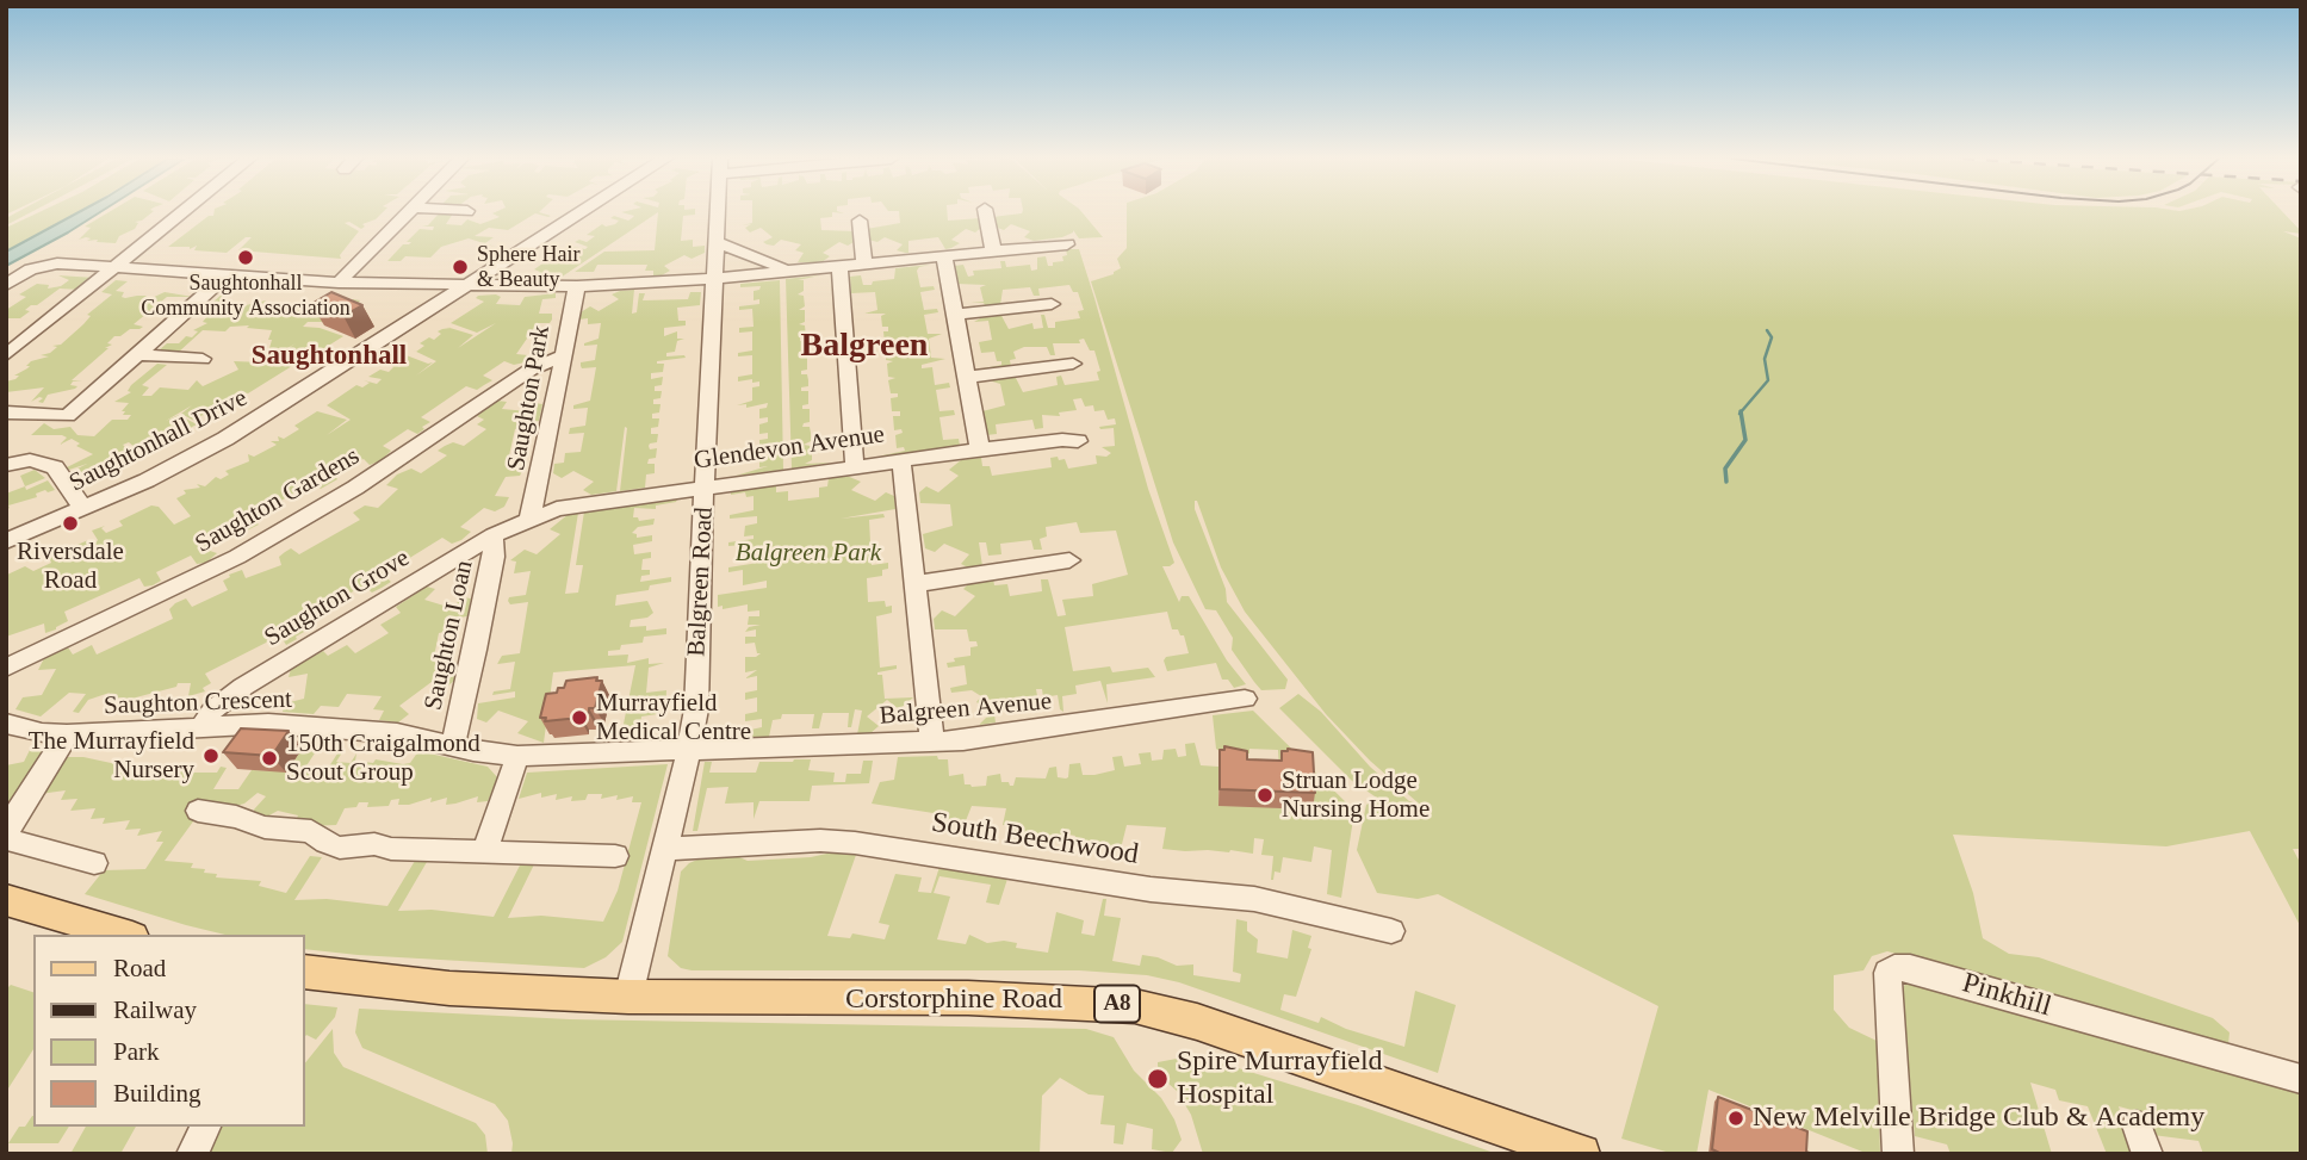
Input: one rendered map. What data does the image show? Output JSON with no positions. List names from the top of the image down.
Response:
{
  "streets": {
    "main road": ["Corstorphine Road", "A8"],
    "street": [
      "Saughton Park",
      "Saughtonhall Drive",
      "Glendevon Avenue",
      "Saughton Gardens",
      "Balgreen Road",
      "Saughton Grove",
      "Saughton Loan",
      "Saughton Crescent",
      "Balgreen Avenue",
      "South Beechwood",
      "Pinkhill"
    ]
  },
  "crossings": [
    ["Saughton Park", "Glendevon Avenue"],
    ["Saughton Park", "Saughton Gardens"],
    ["Saughton Park", "Saughton Grove"],
    ["Saughton Park", "Saughton Loan"],
    ["Glendevon Avenue", "Balgreen Road"],
    ["Glendevon Avenue", "Saughton Grove"],
    ["Glendevon Avenue", "Saughton Loan"],
    ["Balgreen Road", "Saughton Crescent"],
    ["Balgreen Road", "Balgreen Avenue"],
    ["Balgreen Road", "South Beechwood"],
    ["Balgreen Road", "Corstorphine Road"],
    ["Saughton Grove", "Saughton Loan"],
    ["Saughton Grove", "Saughton Crescent"],
    ["Saughton Loan", "Saughton Crescent"],
    ["Saughton Crescent", "Balgreen Avenue"]
  ],
  "districts": ["Balgreen", "Saughtonhall"],
  "parks": ["Balgreen Park"],
  "places": [
    "Saughtonhall Community Association",
    "Sphere Hair & Beauty",
    "Riversdale Road",
    "Murrayfield Medical Centre",
    "The Murrayfield Nursery",
    "150th Craigalmond Scout Group",
    "Struan Lodge Nursing Home",
    "Spire Murrayfield Hospital",
    "New Melville Bridge Club & Academy"
  ],
  "legend": [
    "Road",
    "Railway",
    "Park",
    "Building"
  ]
}
